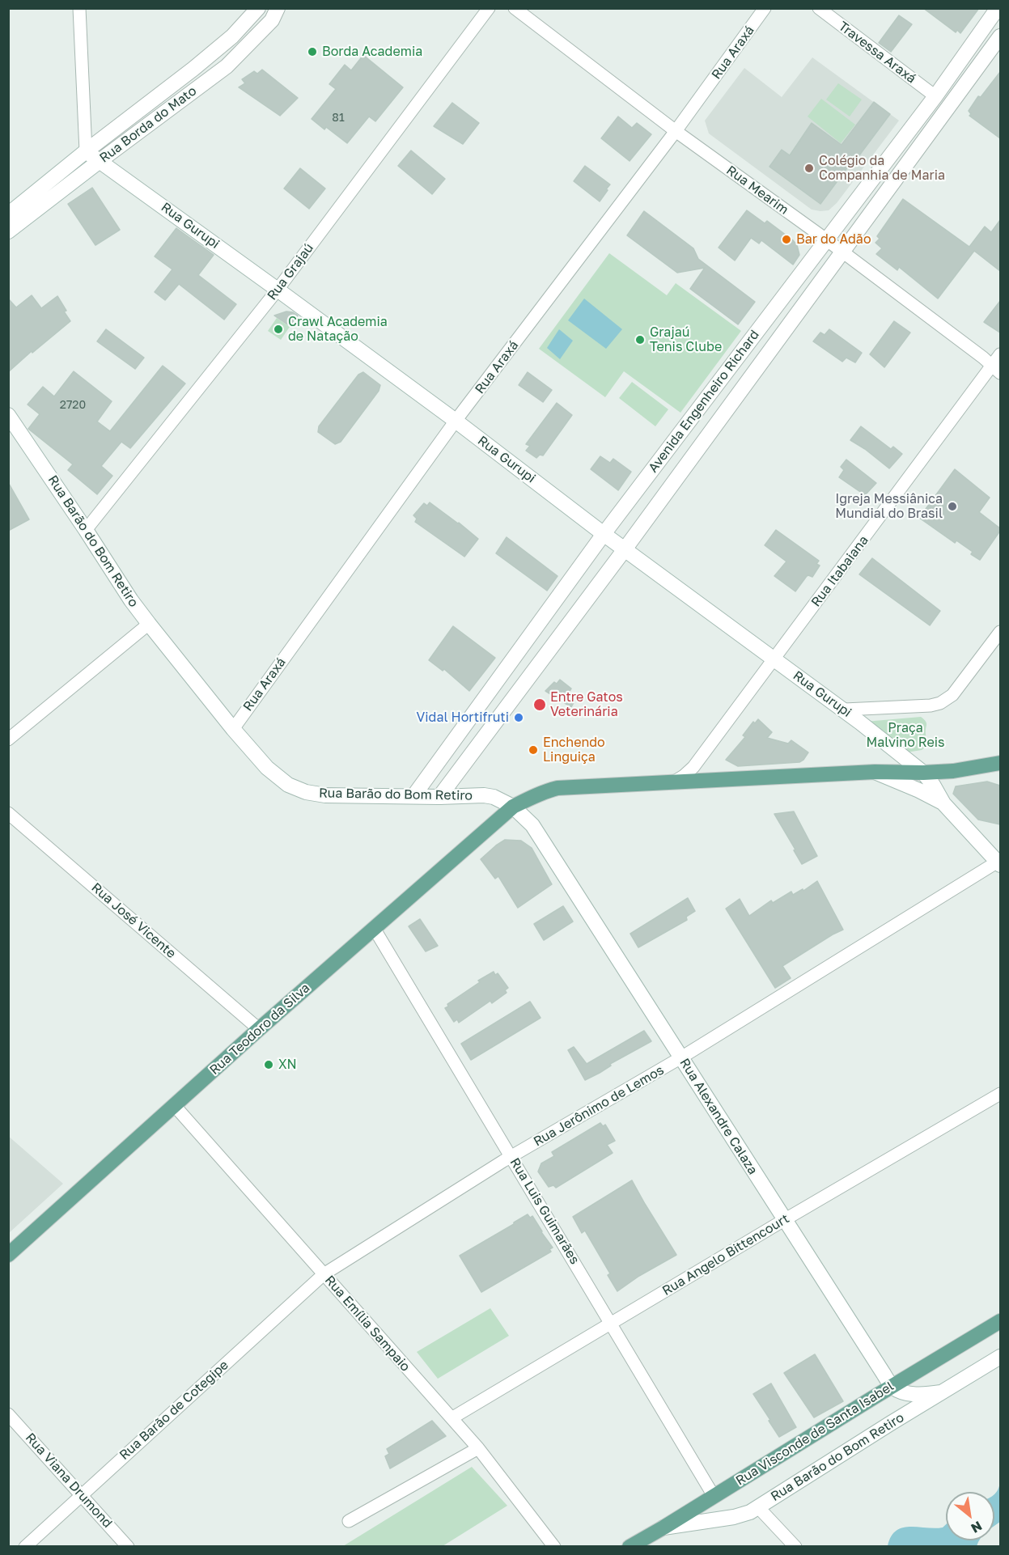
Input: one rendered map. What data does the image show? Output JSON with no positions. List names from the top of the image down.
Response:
{
  "streets": {
    "main road": [
      "Rua Borda do Mato",
      "Rua Gurupi",
      "Avenida Engenheiro Richard",
      "Rua Barão do Bom Retiro",
      "Rua Teodoro da Silva",
      "Rua Alexandre Calaza",
      "Rua Visconde de Santa Isabel"
    ],
    "street": [
      "Rua Araxá",
      "Travessa Araxá",
      "Rua Mearim",
      "Rua Grajaú",
      "Rua Itabaiana",
      "Rua José Vicente",
      "Rua Jerônimo de Lemos",
      "Rua Luis Guimarães",
      "Rua Angelo Bittencourt",
      "Rua Emília Sampaio",
      "Rua Barão de Cotegipe",
      "Rua Viana Drumond"
    ]
  },
  "crossings": [
    ["Rua Araxá", "Rua Mearim"],
    ["Rua Araxá", "Rua Gurupi"],
    ["Rua Araxá", "Rua Barão do Bom Retiro"],
    ["Travessa Araxá", "Avenida Engenheiro Richard"],
    ["Rua Borda do Mato", "Rua Gurupi"],
    ["Rua Mearim", "Avenida Engenheiro Richard"],
    ["Rua Mearim", "Rua Itabaiana"],
    ["Rua Gurupi", "Rua Grajaú"],
    ["Rua Gurupi", "Avenida Engenheiro Richard"],
    ["Rua Gurupi", "Rua Itabaiana"],
    ["Rua Grajaú", "Rua Barão do Bom Retiro"],
    ["Avenida Engenheiro Richard", "Rua Barão do Bom Retiro"],
    ["Rua Barão do Bom Retiro", "Rua Teodoro da Silva"],
    ["Rua Barão do Bom Retiro", "Rua Alexandre Calaza"],
    ["Rua Barão do Bom Retiro", "Rua Visconde de Santa Isabel"],
    ["Rua José Vicente", "Rua Teodoro da Silva"],
    ["Rua Teodoro da Silva", "Rua Alexandre Calaza"],
    ["Rua Teodoro da Silva", "Rua Luis Guimarães"],
    ["Rua Teodoro da Silva", "Rua Emília Sampaio"],
    ["Rua Jerônimo de Lemos", "Rua Alexandre Calaza"],
    ["Rua Jerônimo de Lemos", "Rua Luis Guimarães"],
    ["Rua Jerônimo de Lemos", "Rua Emília Sampaio"],
    ["Rua Jerônimo de Lemos", "Rua Barão de Cotegipe"],
    ["Rua Alexandre Calaza", "Rua Angelo Bittencourt"],
    ["Rua Alexandre Calaza", "Rua Visconde de Santa Isabel"],
    ["Rua Luis Guimarães", "Rua Angelo Bittencourt"],
    ["Rua Luis Guimarães", "Rua Visconde de Santa Isabel"],
    ["Rua Angelo Bittencourt", "Rua Emília Sampaio"],
    ["Rua Emília Sampaio", "Rua Barão de Cotegipe"],
    ["Rua Barão de Cotegipe", "Rua Viana Drumond"]
  ],
  "parks": ["Praça Malvino Reis"],
  "places": [
    "Borda Academia",
    "Colégio da Companhia de Maria",
    "Bar do Adão",
    "Crawl Academia de Natação",
    "Grajaú Tenis Clube",
    "Igreja Messiânica Mundial do Brasil",
    "Entre Gatos Veterinária",
    "Vidal Hortifruti",
    "Enchendo Linguiça",
    "XN"
  ],
  "house_numbers": ["81", "2720"],
  "north": "bottom right"
}
